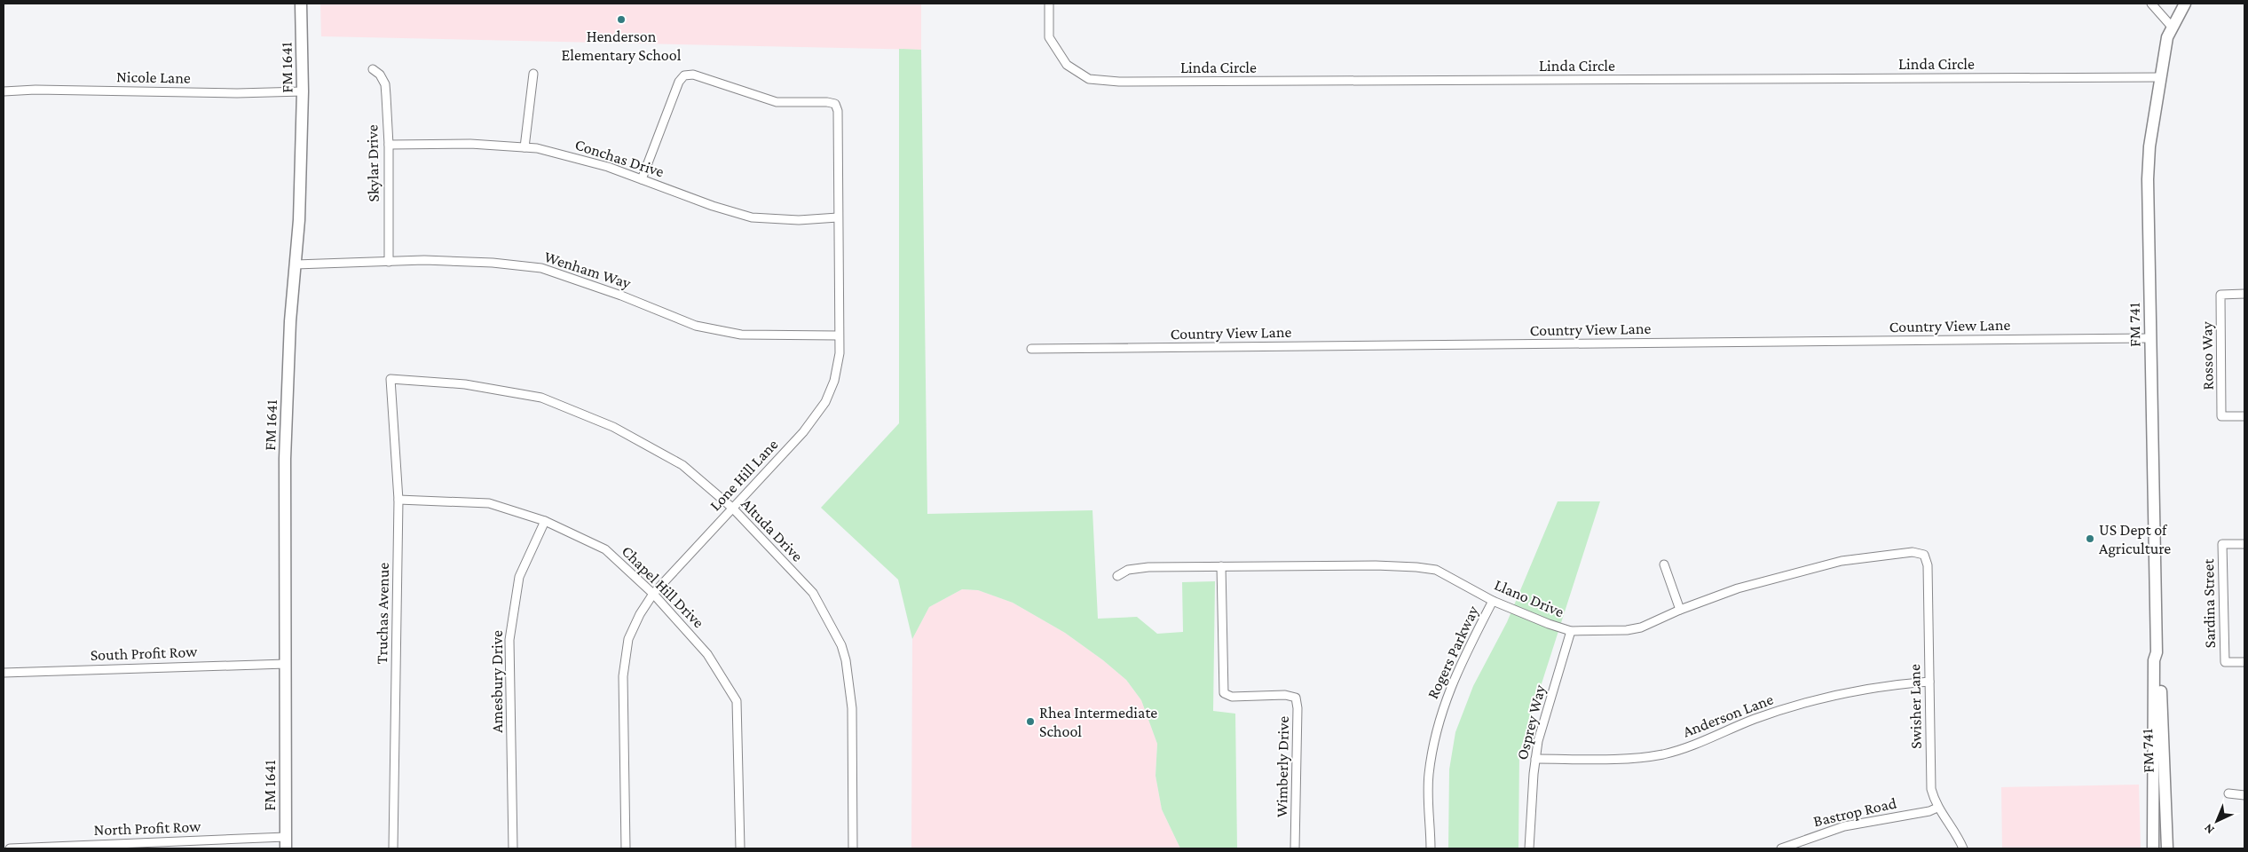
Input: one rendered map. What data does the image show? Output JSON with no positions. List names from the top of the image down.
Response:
{
  "streets": {
    "main road": ["FM 1641", "FM 741"],
    "street": [
      "Linda Circle",
      "Nicole Lane",
      "Conchas Drive",
      "Skylar Drive",
      "Wenham Way",
      "Country View Lane",
      "Rosso Way",
      "Lone Hill Lane",
      "Altuda Drive",
      "Chapel Hill Drive",
      "Llano Drive",
      "Sardina Street",
      "Truchas Avenue",
      "Rogers Parkway",
      "South Profit Row",
      "Amesbury Drive",
      "Swisher Lane",
      "Anderson Lane",
      "Osprey Way",
      "Wimberly Drive",
      "Bastrop Road",
      "North Profit Row"
    ]
  },
  "crossings": [
    ["Linda Circle", "FM 741"],
    ["FM 1641", "Nicole Lane"],
    ["FM 1641", "Wenham Way"],
    ["FM 1641", "South Profit Row"],
    ["FM 1641", "North Profit Row"],
    ["Conchas Drive", "Skylar Drive"],
    ["Conchas Drive", "Lone Hill Lane"],
    ["Skylar Drive", "Wenham Way"],
    ["Wenham Way", "Lone Hill Lane"],
    ["FM 741", "Country View Lane"],
    ["Lone Hill Lane", "Altuda Drive"],
    ["Lone Hill Lane", "Chapel Hill Drive"],
    ["Altuda Drive", "Truchas Avenue"],
    ["Chapel Hill Drive", "Truchas Avenue"],
    ["Chapel Hill Drive", "Amesbury Drive"],
    ["Llano Drive", "Rogers Parkway"],
    ["Llano Drive", "Swisher Lane"],
    ["Llano Drive", "Osprey Way"],
    ["Llano Drive", "Wimberly Drive"],
    ["Swisher Lane", "Anderson Lane"],
    ["Swisher Lane", "Bastrop Road"],
    ["Anderson Lane", "Osprey Way"]
  ],
  "places": ["Henderson Elementary School", "US Dept of Agriculture", "Rhea Intermediate School"],
  "north": "bottom left"
}
